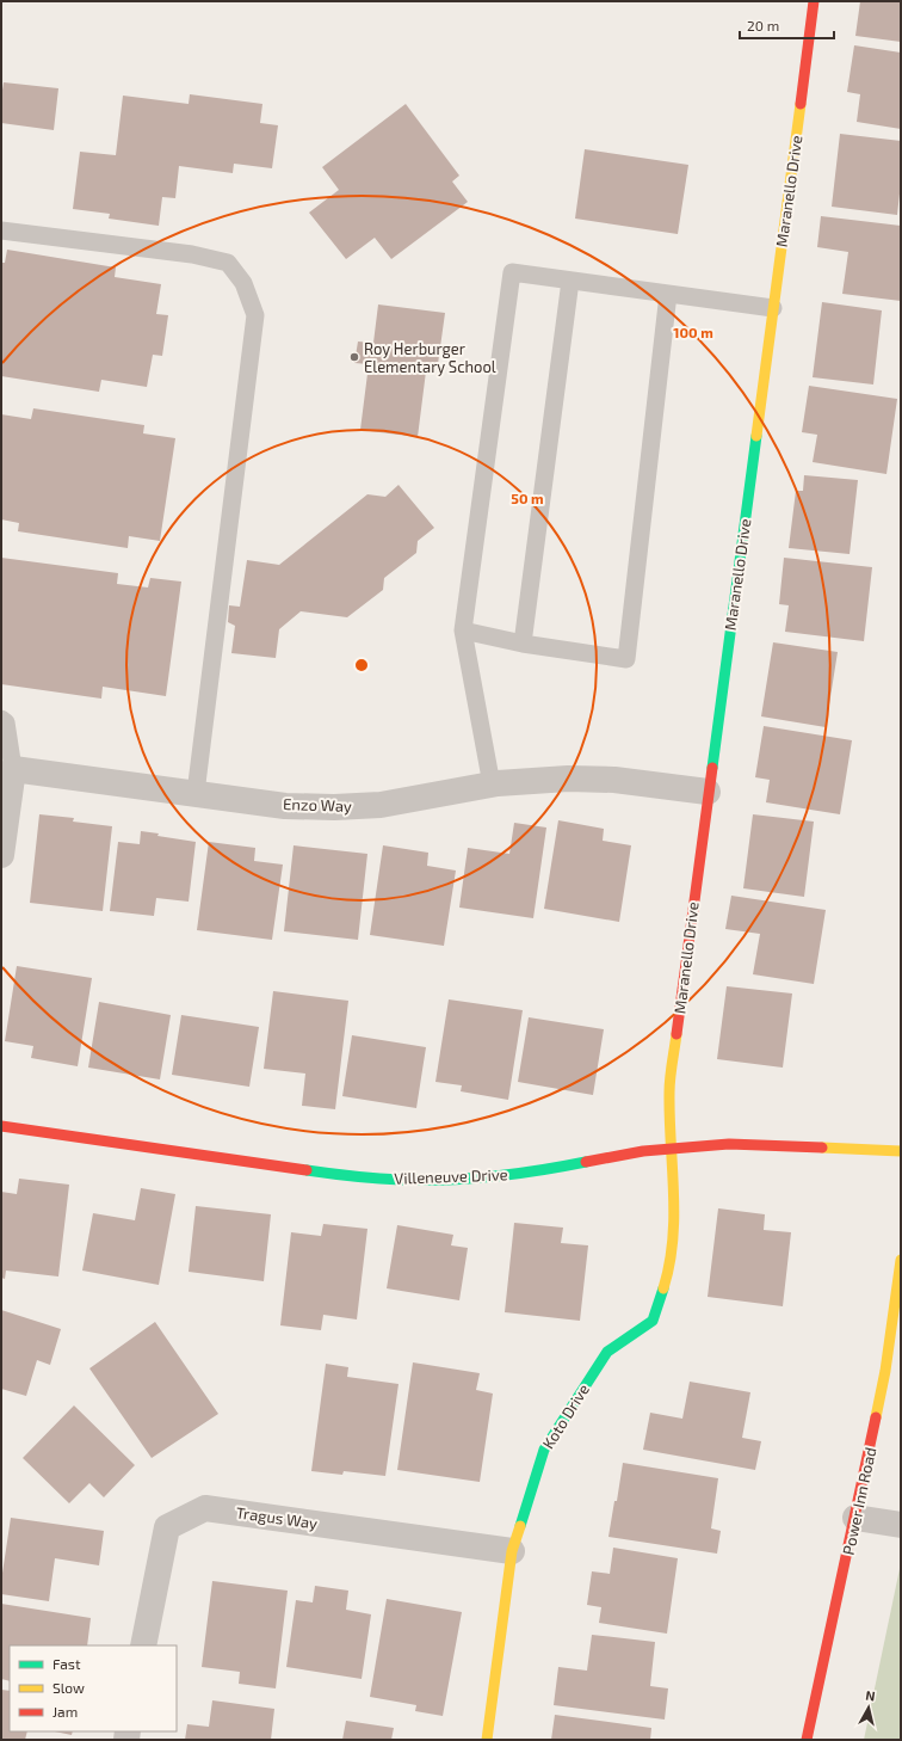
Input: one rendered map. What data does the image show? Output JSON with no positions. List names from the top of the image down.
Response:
{
  "streets": {
    "street": [
      "Maranello Drive",
      "Enzo Way",
      "Villeneuve Drive",
      "Koto Drive",
      "Power Inn Road",
      "Tragus Way"
    ]
  },
  "crossings": [
    ["Maranello Drive", "Enzo Way"],
    ["Maranello Drive", "Villeneuve Drive"],
    ["Maranello Drive", "Koto Drive"],
    ["Villeneuve Drive", "Koto Drive"],
    ["Koto Drive", "Tragus Way"]
  ],
  "places": ["Roy Herburger Elementary School"],
  "legend": ["Fast", "Slow", "Jam"],
  "scale_bar": "20 m",
  "north": "top",
  "rings": ["100 m", "50 m"]
}
